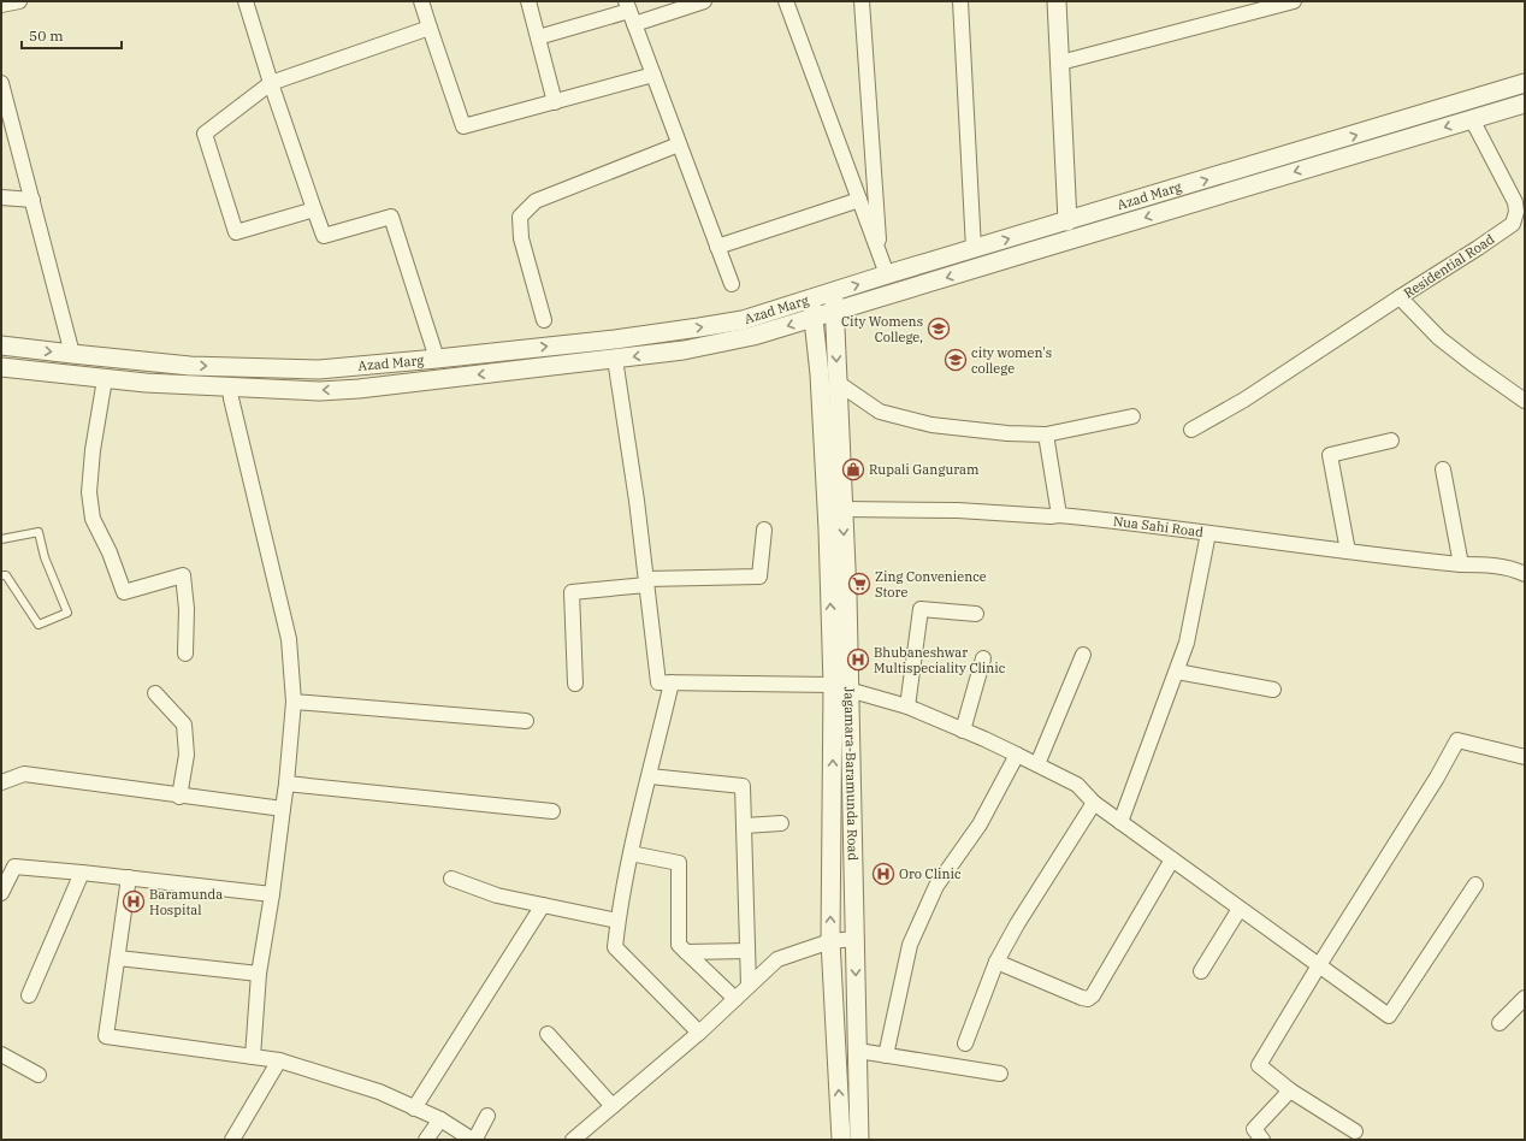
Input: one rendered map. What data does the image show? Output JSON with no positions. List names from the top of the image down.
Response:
{
  "streets": {
    "street": [
      "Azad Marg",
      "Residential Road",
      "Nua Sahi Road",
      "Jagamara-Baramunda Road"
    ]
  },
  "crossings": [
    ["Azad Marg", "Residential Road"],
    ["Azad Marg", "Jagamara-Baramunda Road"],
    ["Nua Sahi Road", "Jagamara-Baramunda Road"]
  ],
  "places": {
    "school or university": ["City Womens College,", "city women's college"],
    "shop": ["Rupali Ganguram"],
    "supermarket": ["Zing Convenience Store"],
    "hospital": ["Bhubaneshwar Multispeciality Clinic", "Oro Clinic", "Baramunda Hospital"]
  },
  "scale_bar": "50 m"
}
